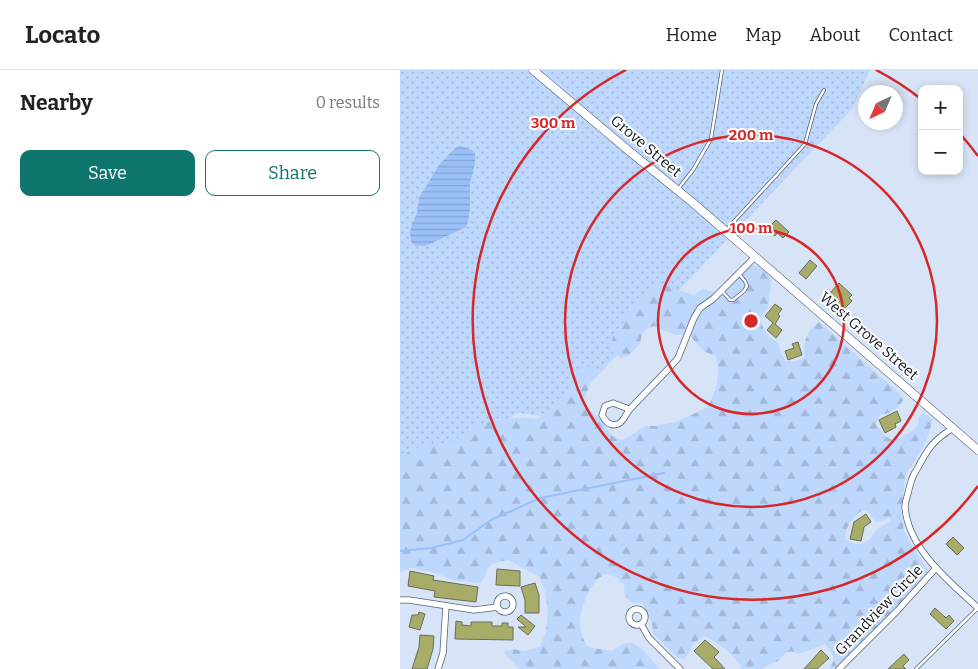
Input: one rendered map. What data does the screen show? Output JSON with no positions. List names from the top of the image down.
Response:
{
  "streets": {
    "main road": ["Grove Street", "West Grove Street"],
    "street": ["Grandview Circle"]
  },
  "crossings": [
    ["Grove Street", "West Grove Street"],
    ["West Grove Street", "Grandview Circle"]
  ],
  "north": "bottom left",
  "page": {
    "header": "Locato",
    "nav": [
      "Home",
      "Map",
      "About",
      "Contact"
    ],
    "heading": ["Nearby", "0 results"],
    "map_buttons": ["+", "−"],
    "buttons": ["Save", "Share"]
  },
  "rings": ["300 m", "200 m", "100 m"]
}
